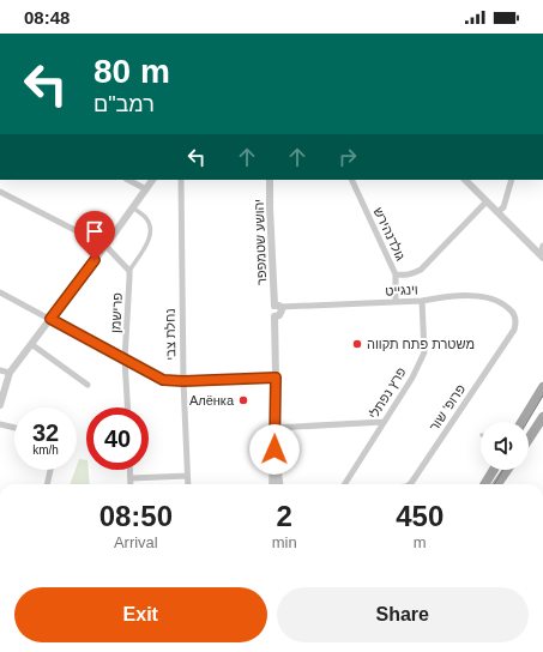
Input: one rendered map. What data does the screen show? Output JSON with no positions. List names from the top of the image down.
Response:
{
  "streets": {
    "street": [
      "גולדנהירש",
      "יהושע שטמפפר",
      "וינגייט",
      "פרישמן",
      "נחלת צבי",
      "פרץ נפתלי",
      "פרופ' שור"
    ]
  },
  "crossings": [
    ["גולדנהירש", "וינגייט"],
    ["יהושע שטמפפר", "וינגייט"],
    ["וינגייט", "פרץ נפתלי"],
    ["וינגייט", "פרופ' שור"]
  ],
  "places": ["משטרת פתח תקווה", "Алёнка"],
  "page": {
    "status": "08:48",
    "turn": ["80 m", "רמב\"ם"],
    "speed": "32 km/h",
    "limit": "40",
    "eta": [
      "08:50",
      "Arrival",
      "2",
      "min",
      "450",
      "m"
    ],
    "buttons": ["Exit", "Share"]
  }
}
